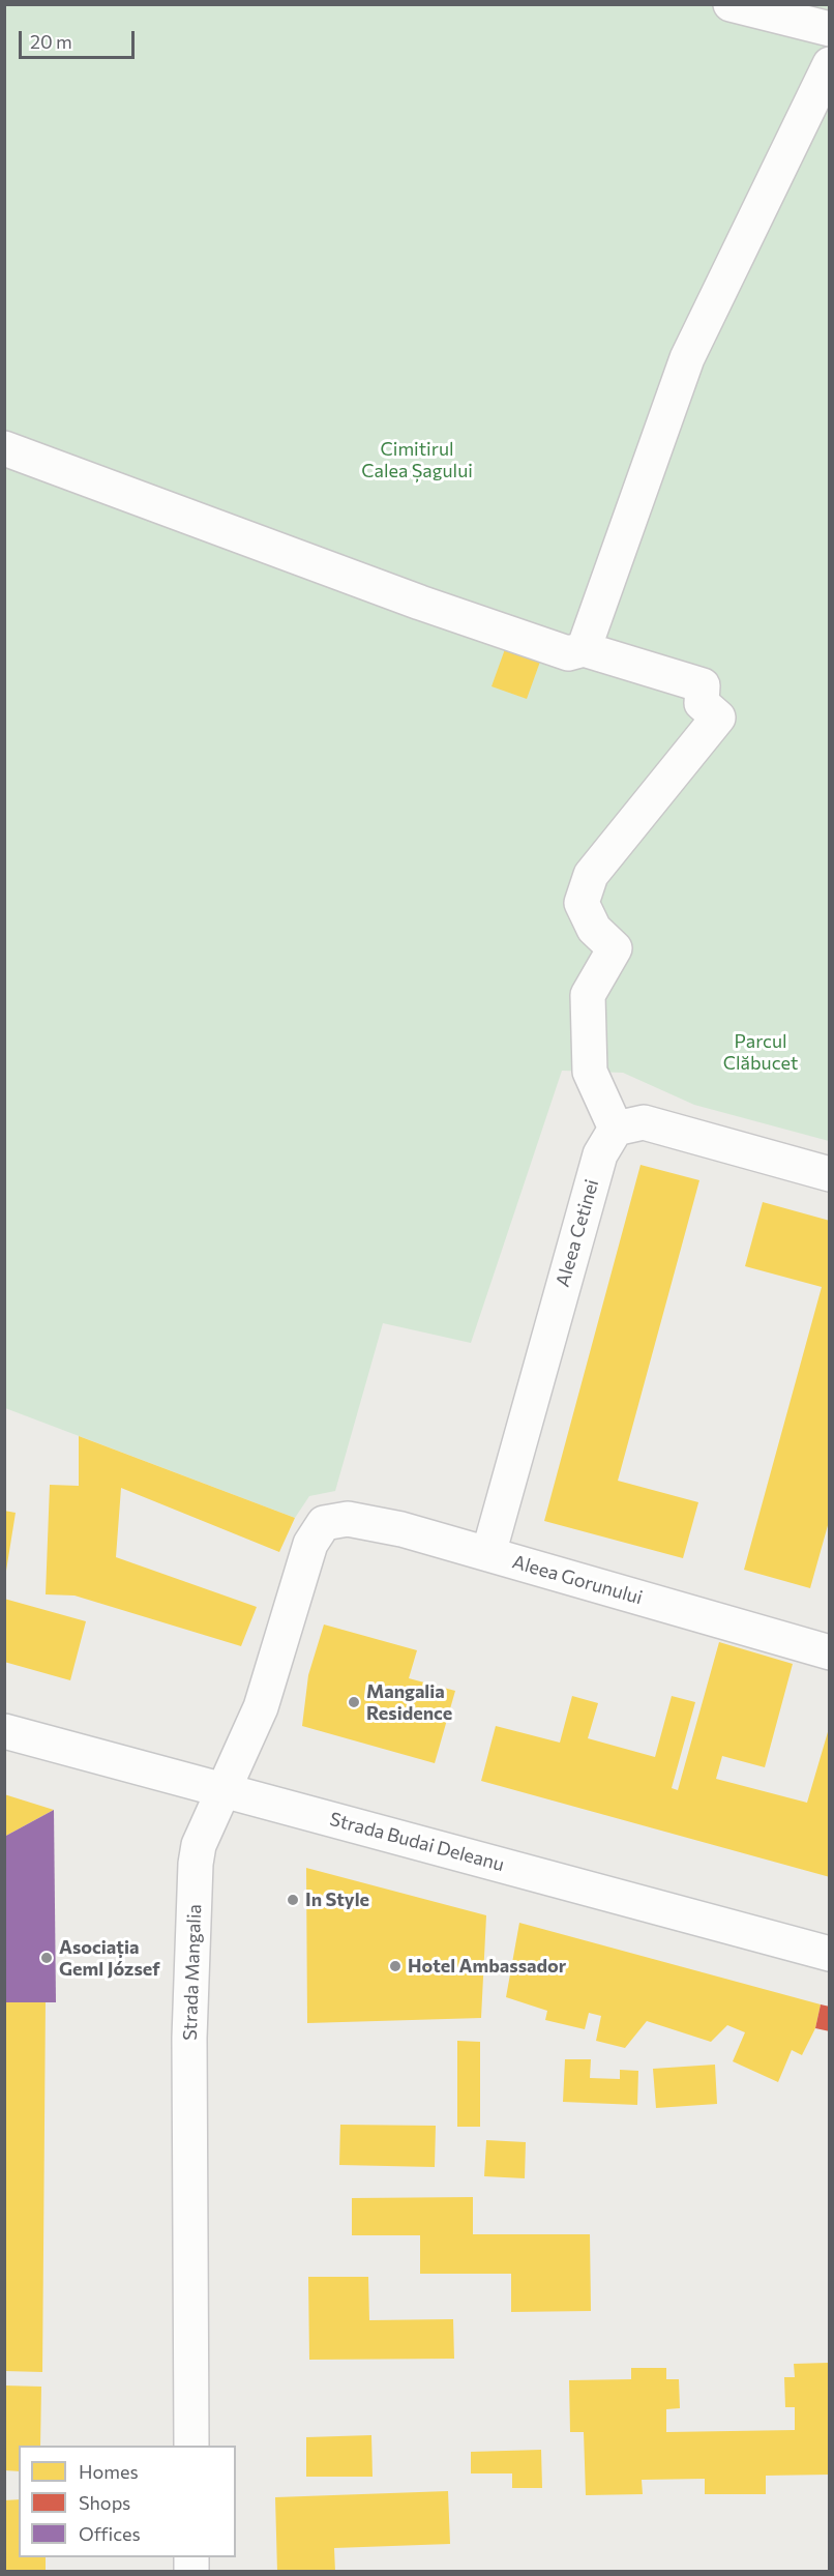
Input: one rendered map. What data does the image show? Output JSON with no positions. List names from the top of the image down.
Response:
{
  "streets": {
    "street": [
      "Aleea Cetinei",
      "Aleea Gorunului",
      "Strada Budai Deleanu",
      "Strada Mangalia"
    ]
  },
  "crossings": [
    ["Aleea Cetinei", "Aleea Gorunului"],
    ["Aleea Gorunului", "Strada Mangalia"],
    ["Strada Budai Deleanu", "Strada Mangalia"]
  ],
  "parks": ["Cimitirul Calea Șagului", "Parcul Clăbucet"],
  "places": [
    "Mangalia Residence",
    "In Style",
    "Asociația Geml József",
    "Hotel Ambassador"
  ],
  "legend": ["Homes", "Shops", "Offices"],
  "scale_bar": "20 m"
}
